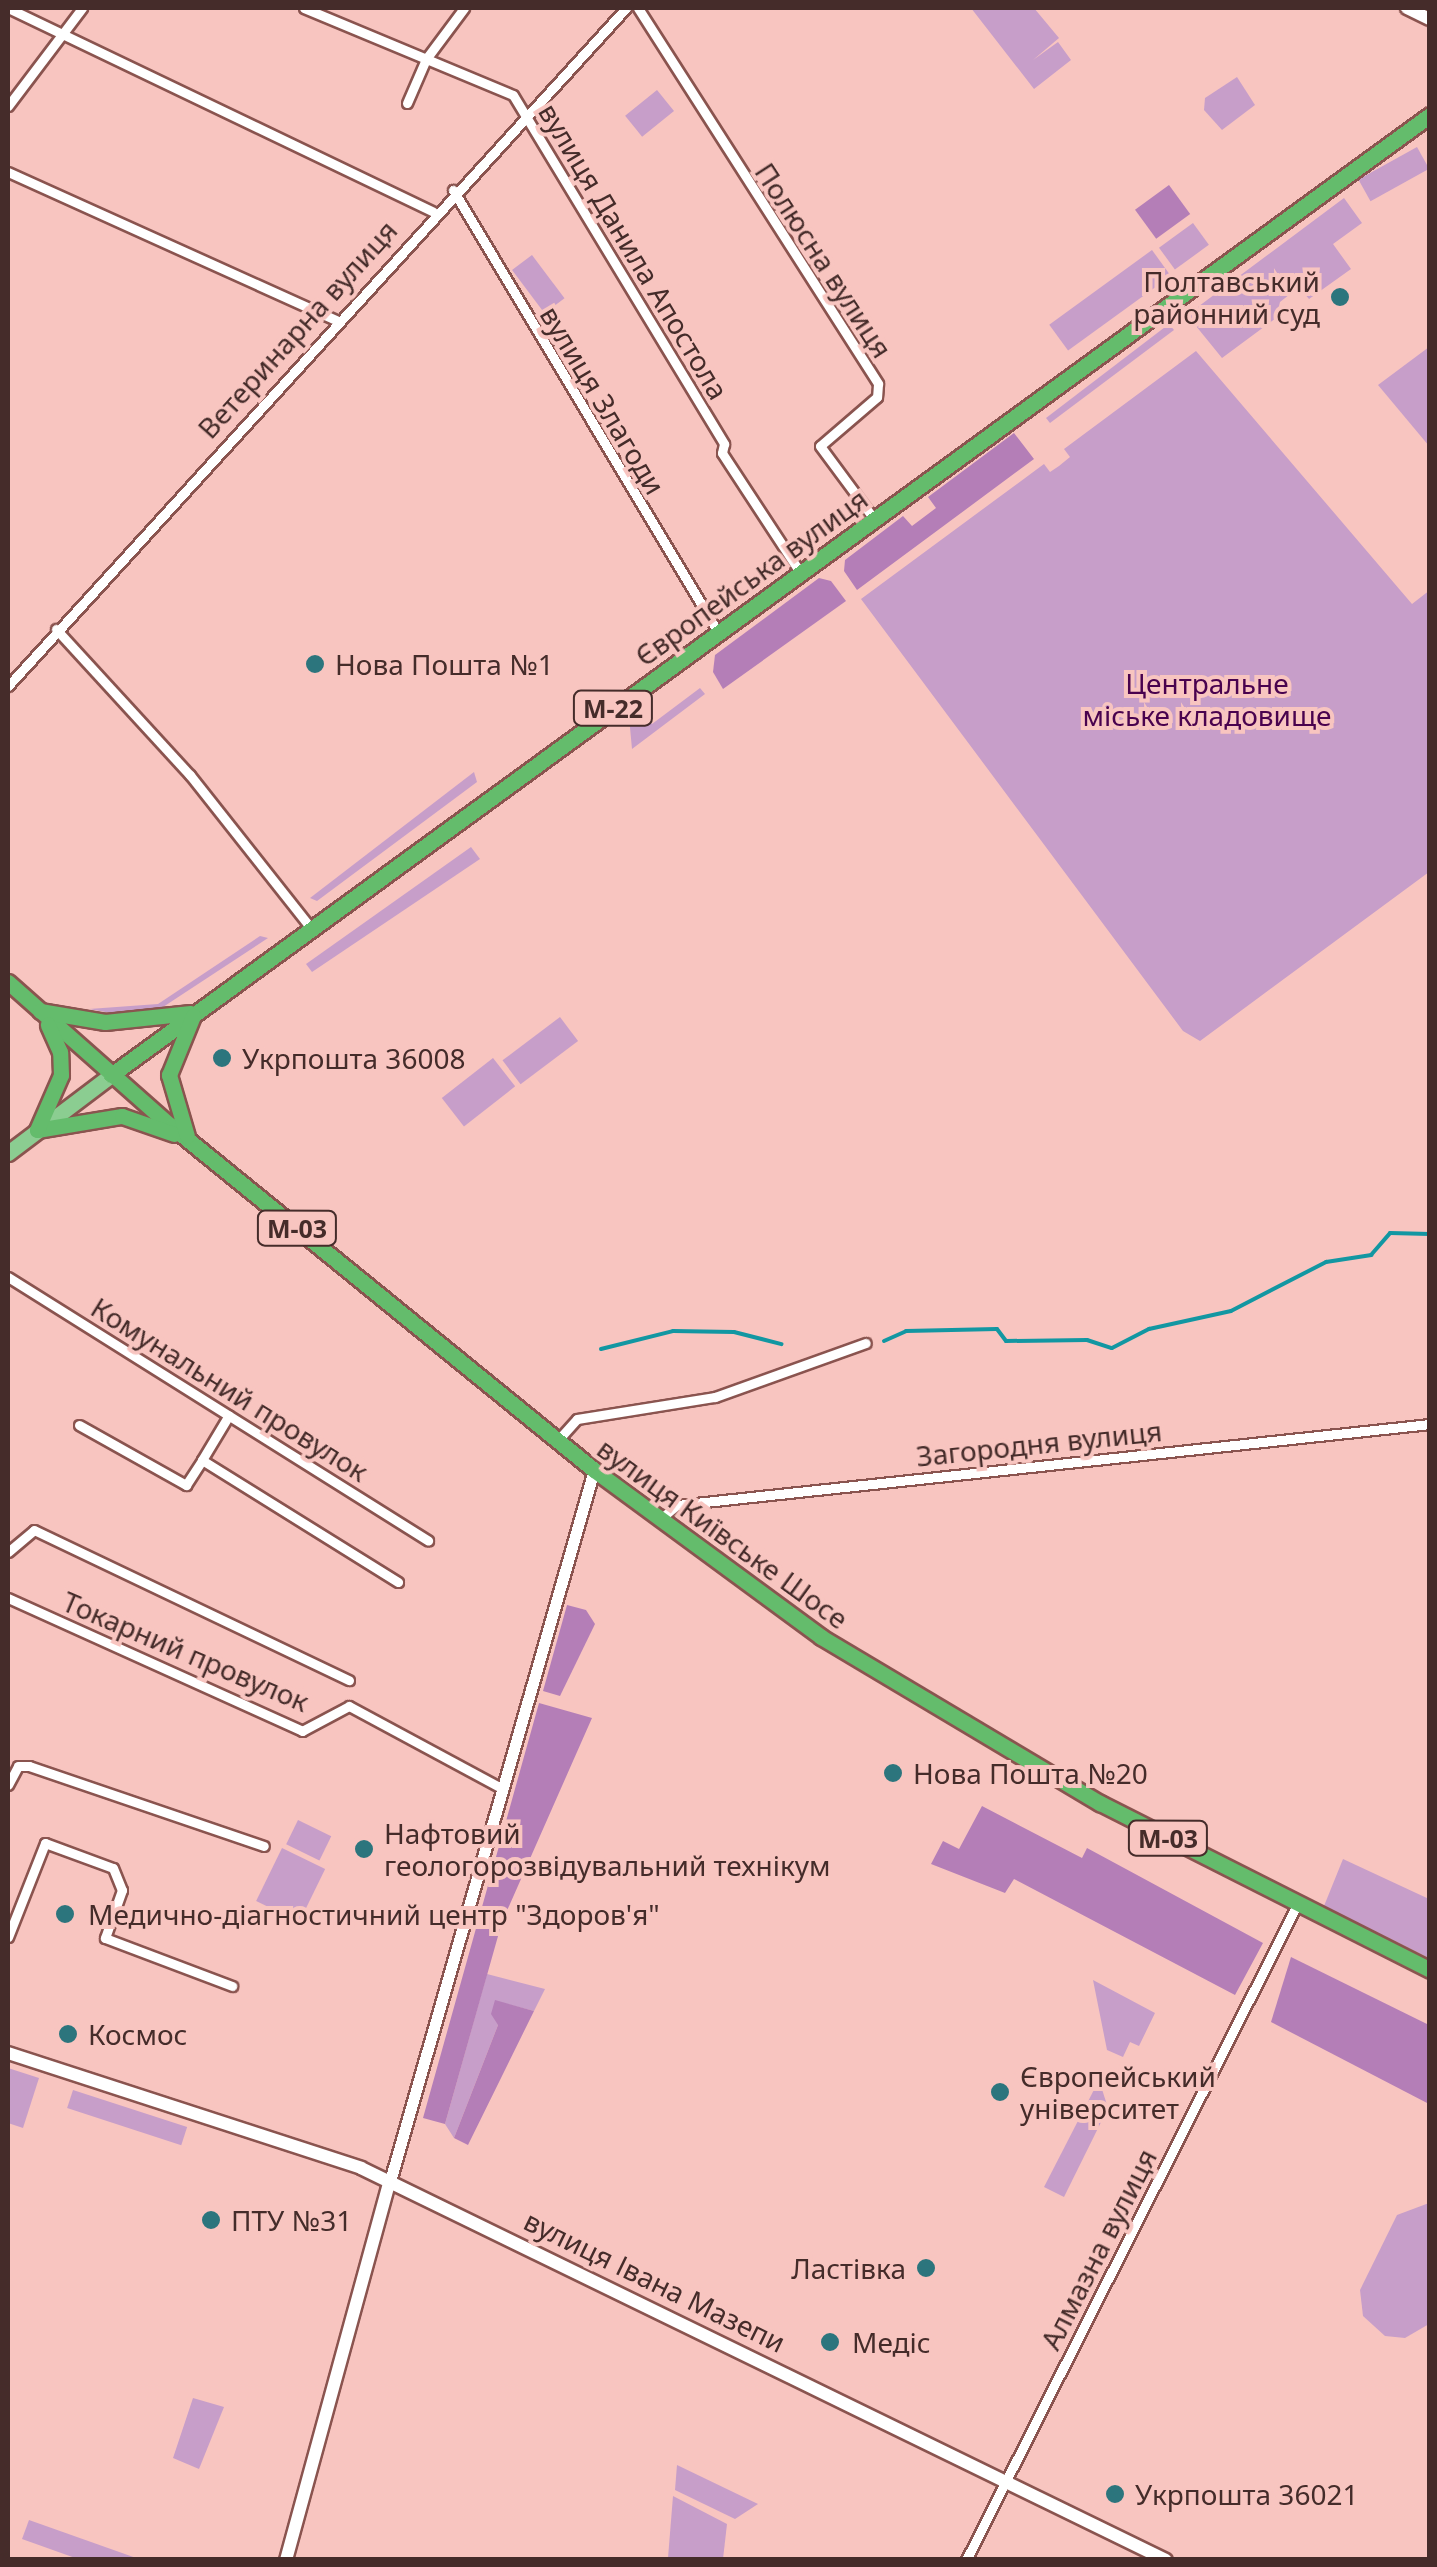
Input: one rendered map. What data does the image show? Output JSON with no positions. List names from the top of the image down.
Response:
{
  "streets": {
    "highway": [
      "Європейська вулиця",
      "М-22",
      "М-03",
      "вулиця Київське Шосе"
    ],
    "main road": ["вулиця Івана Мазепи"],
    "street": [
      "вулиця Данила Апостола",
      "Полюсна вулиця",
      "Ветеринарна вулиця",
      "вулиця Злагоди",
      "Комунальний провулок",
      "Загородня вулиця",
      "Токарний провулок",
      "Алмазна вулиця"
    ]
  },
  "crossings": [
    ["вулиця Данила Апостола", "Ветеринарна вулиця"],
    ["вулиця Данила Апостола", "Європейська вулиця"],
    ["Полюсна вулиця", "Європейська вулиця"],
    ["Ветеринарна вулиця", "вулиця Злагоди"],
    ["вулиця Злагоди", "Європейська вулиця"],
    ["Європейська вулиця", "вулиця Київське Шосе"],
    ["М-03", "вулиця Київське Шосе"],
    ["Загородня вулиця", "вулиця Київське Шосе"],
    ["вулиця Київське Шосе", "Алмазна вулиця"],
    ["Алмазна вулиця", "вулиця Івана Мазепи"]
  ],
  "parks": ["Центральне міське кладовище"],
  "places": [
    "Полтавський районний суд",
    "Нова Пошта №1",
    "Укрпошта 36008",
    "Нова Пошта №20",
    "Нафтовий геологорозвідувальний технікум",
    "Медично-діагностичний центр \"Здоров'я\"",
    "Космос",
    "Європейський університет",
    "ПТУ №31",
    "Ластівка",
    "Медіс",
    "Укрпошта 36021"
  ]
}
